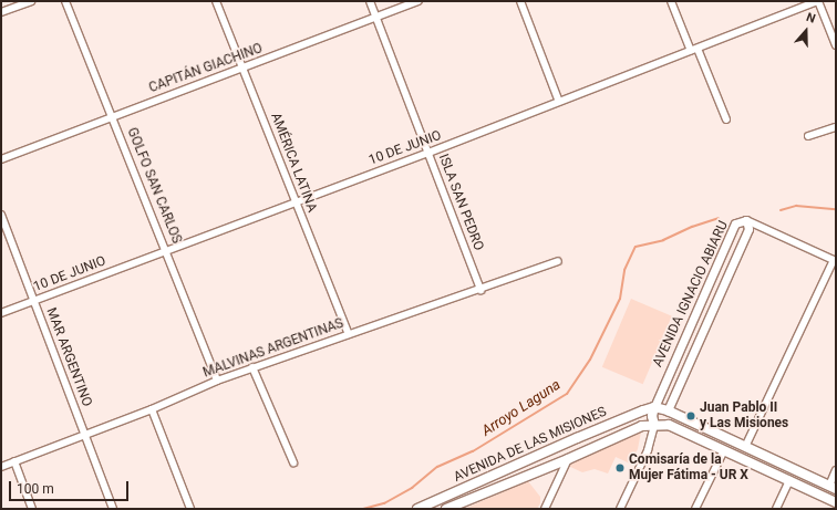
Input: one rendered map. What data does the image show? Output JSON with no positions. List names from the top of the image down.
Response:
{
  "streets": {
    "main road": ["AVENIDA IGNACIO ABIARU", "AVENIDA DE LAS MISIONES"],
    "street": [
      "CAPITÁN GIACHINO",
      "10 DE JUNIO",
      "AMÉRICA LATINA",
      "GOLFO SAN CARLOS",
      "ISLA SAN PEDRO",
      "MALVINAS ARGENTINAS",
      "MAR ARGENTINO"
    ]
  },
  "crossings": [
    ["CAPITÁN GIACHINO", "AMÉRICA LATINA"],
    ["CAPITÁN GIACHINO", "GOLFO SAN CARLOS"],
    ["CAPITÁN GIACHINO", "ISLA SAN PEDRO"],
    ["10 DE JUNIO", "AMÉRICA LATINA"],
    ["10 DE JUNIO", "GOLFO SAN CARLOS"],
    ["10 DE JUNIO", "ISLA SAN PEDRO"],
    ["10 DE JUNIO", "MAR ARGENTINO"],
    ["AMÉRICA LATINA", "MALVINAS ARGENTINAS"],
    ["GOLFO SAN CARLOS", "MALVINAS ARGENTINAS"],
    ["ISLA SAN PEDRO", "MALVINAS ARGENTINAS"],
    ["AVENIDA IGNACIO ABIARU", "AVENIDA DE LAS MISIONES"],
    ["MALVINAS ARGENTINAS", "MAR ARGENTINO"]
  ],
  "water": ["Arroyo Laguna"],
  "places": ["Juan Pablo II y Las Misiones", "Comisaría de la Mujer Fátima - UR X"],
  "scale_bar": "100 m",
  "north": "top"
}
